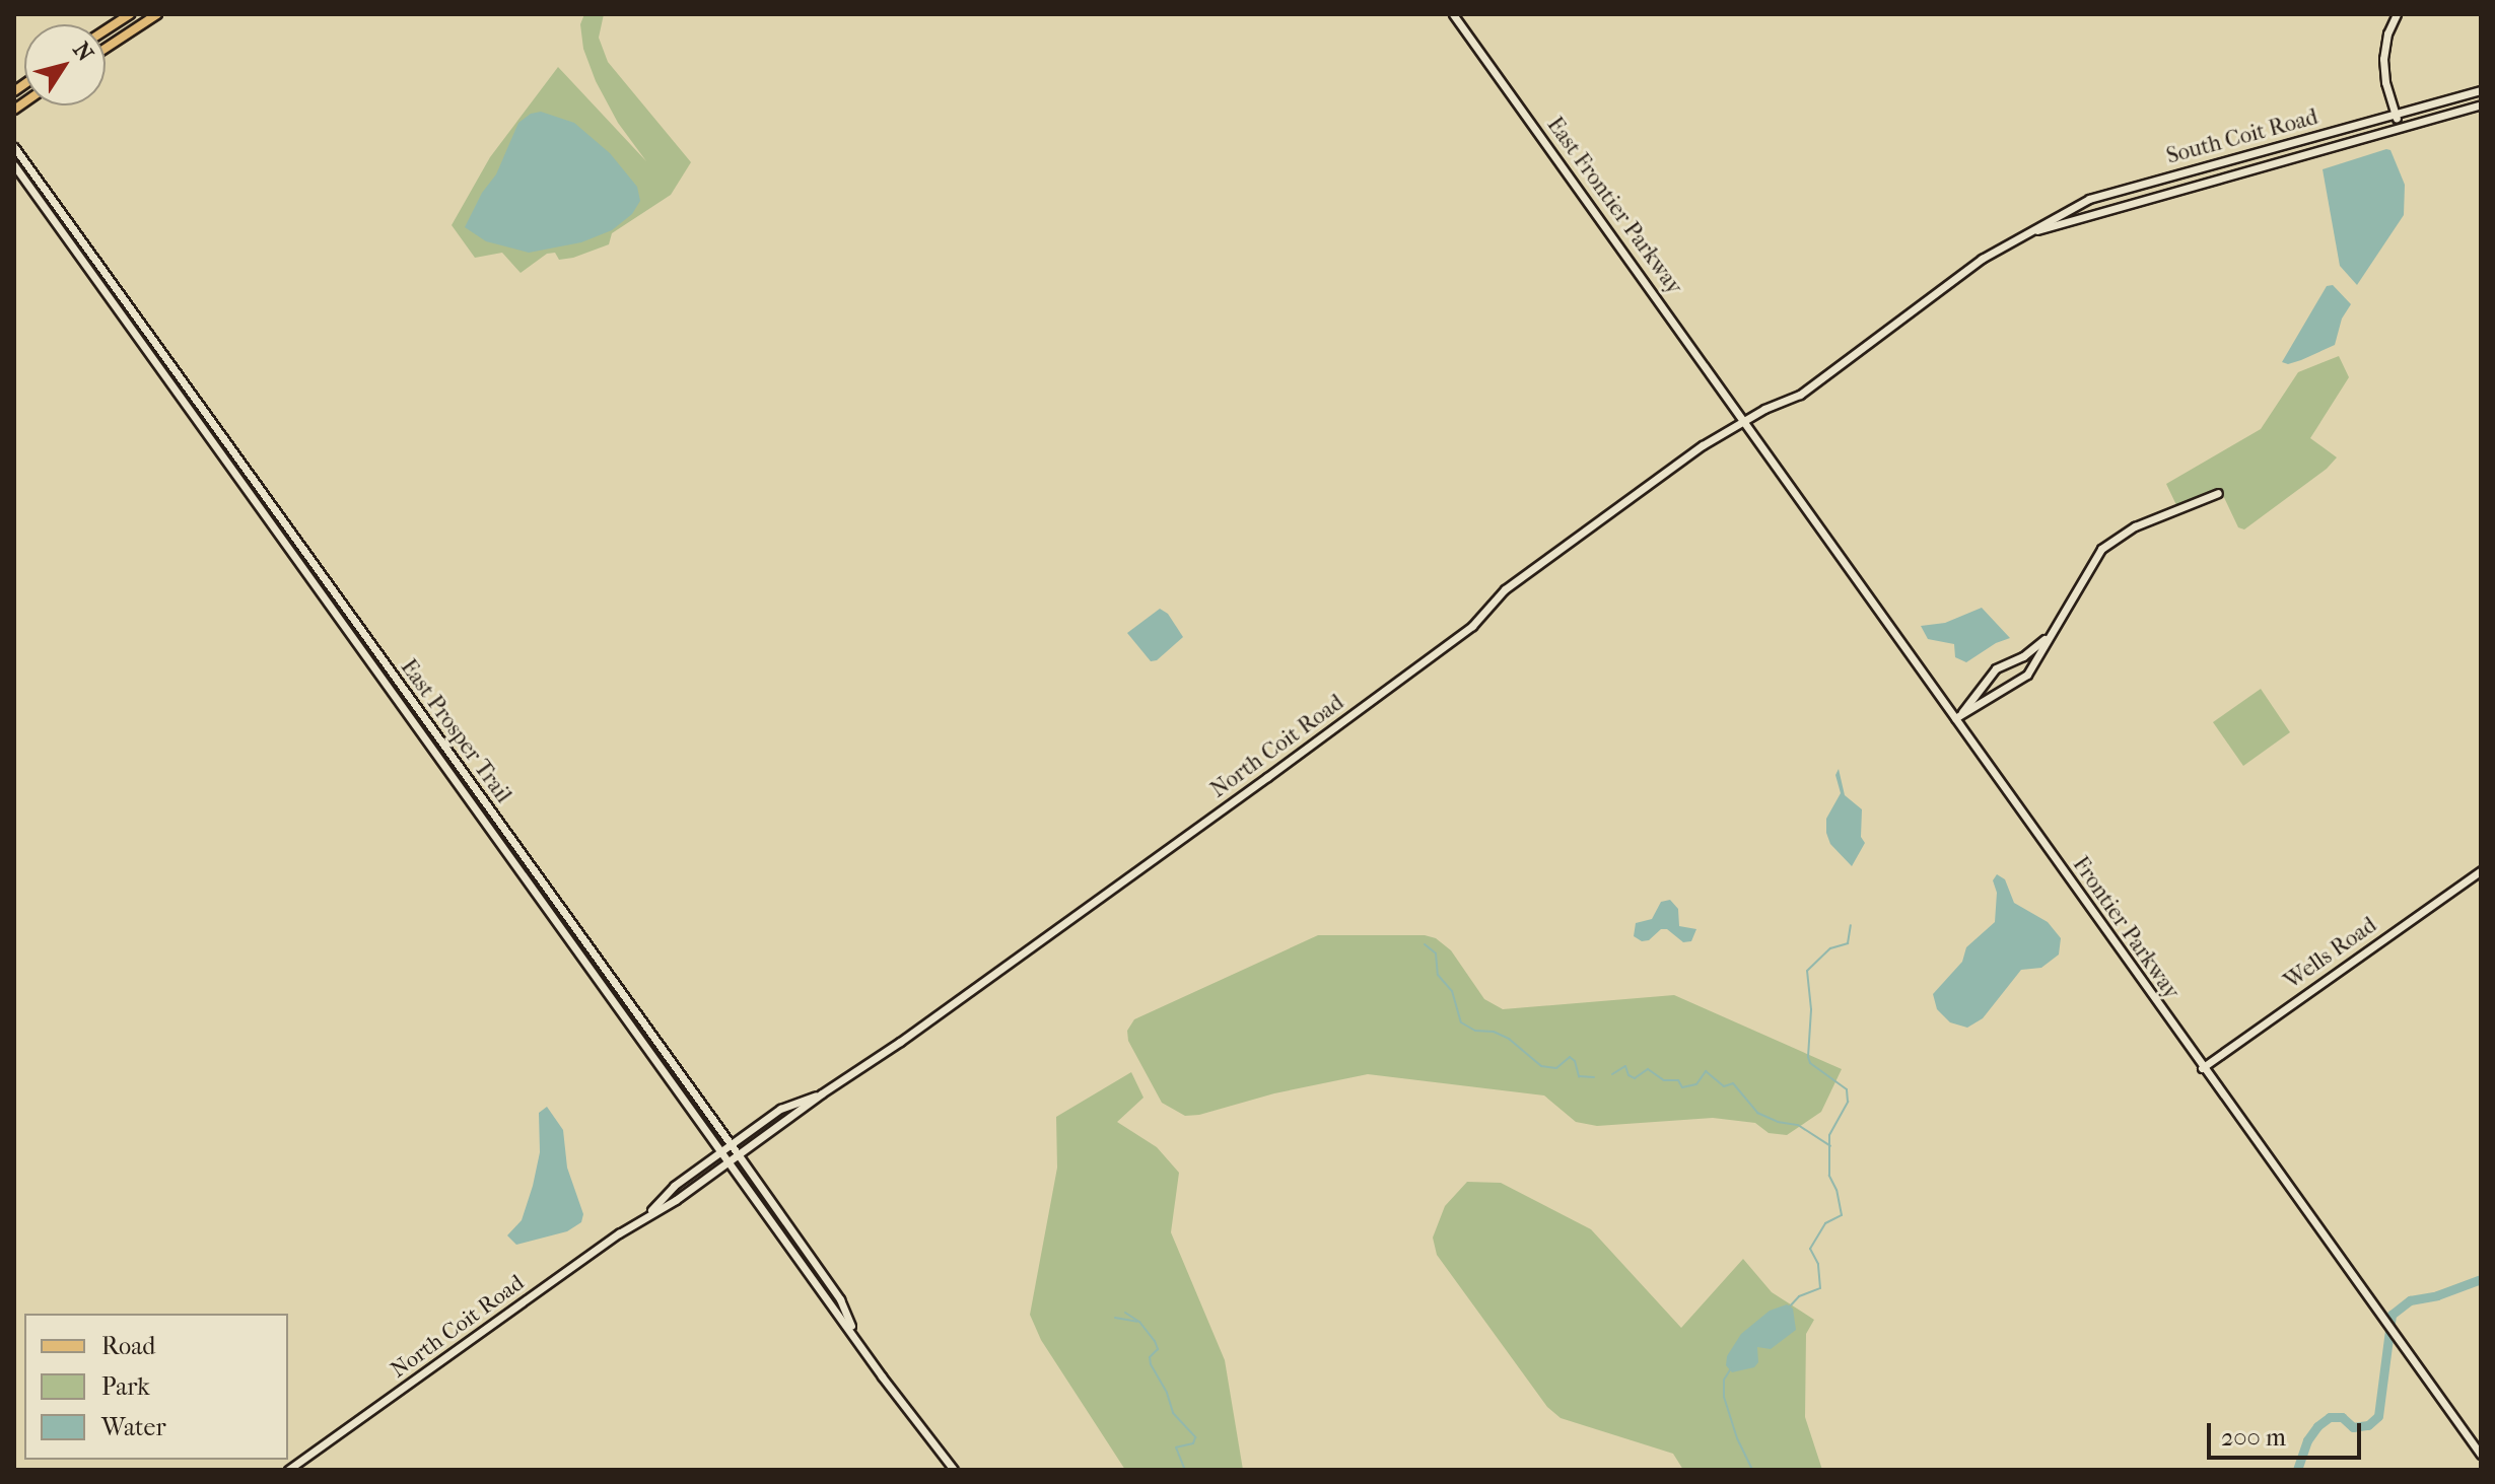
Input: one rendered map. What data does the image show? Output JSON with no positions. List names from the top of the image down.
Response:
{
  "streets": {
    "street": [
      "South Coit Road",
      "East Frontier Parkway",
      "East Prosper Trail",
      "North Coit Road",
      "Frontier Parkway",
      "Wells Road"
    ]
  },
  "crossings": [
    ["South Coit Road", "East Frontier Parkway"],
    ["South Coit Road", "North Coit Road"],
    ["South Coit Road", "Frontier Parkway"],
    ["East Frontier Parkway", "North Coit Road"],
    ["East Frontier Parkway", "Frontier Parkway"],
    ["East Prosper Trail", "North Coit Road"],
    ["North Coit Road", "Frontier Parkway"],
    ["Frontier Parkway", "Wells Road"]
  ],
  "legend": ["Road", "Park", "Water"],
  "scale_bar": "200 m",
  "north": "top right"
}
